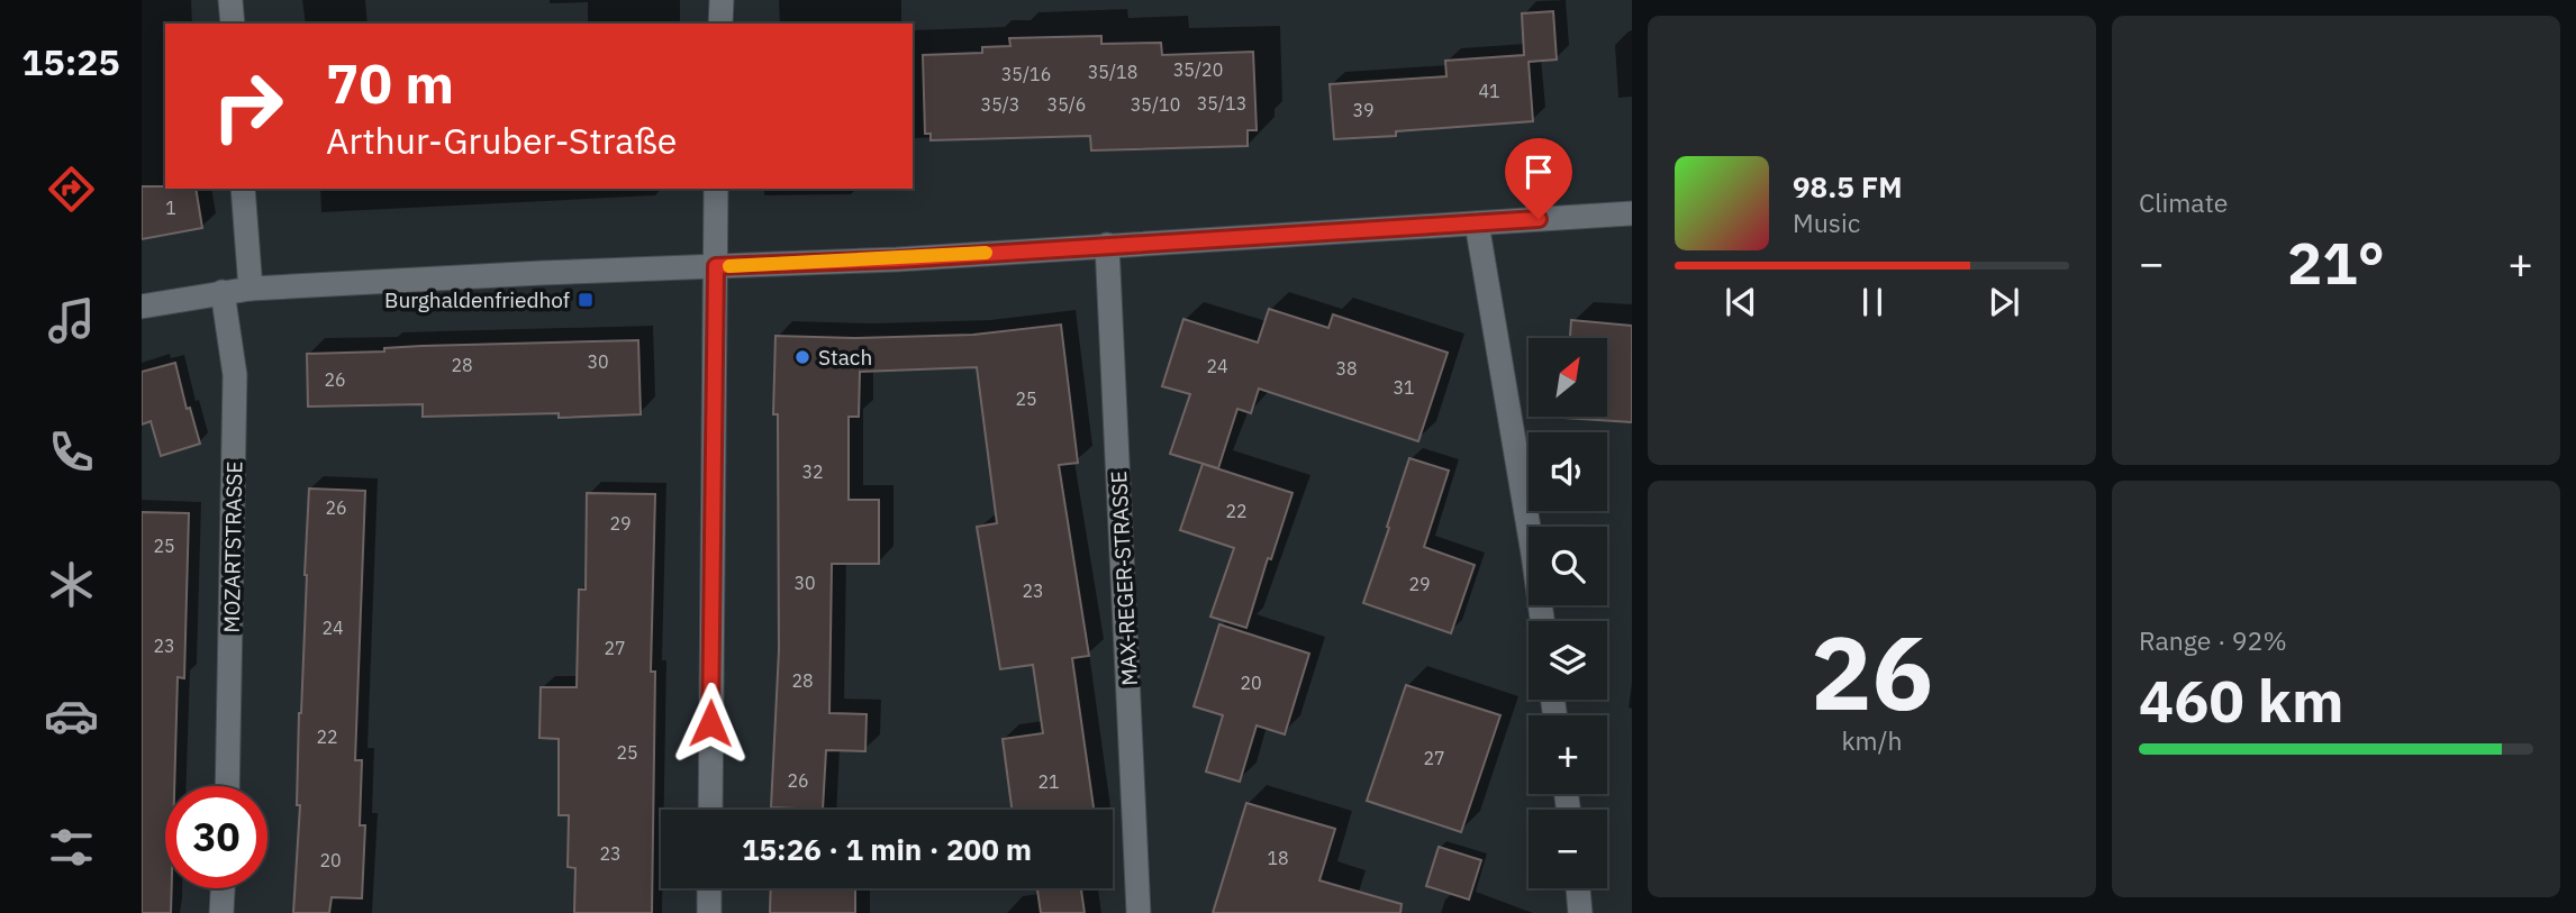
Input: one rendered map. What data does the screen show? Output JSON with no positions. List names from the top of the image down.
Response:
{
  "streets": {
    "street": ["MOZARTSTRASSE", "MAX-REGER-STRASSE"]
  },
  "places": {
    "transit": ["Burghaldenfriedhof"],
    "other": ["Stach"]
  },
  "house_numbers": [
    "35/20",
    "35/18",
    "35/16",
    "41",
    "35/13",
    "35/3",
    "35/6",
    "35/10",
    "39",
    "1",
    "30",
    "28",
    "24",
    "38",
    "26",
    "31",
    "25",
    "32",
    "26",
    "22",
    "29",
    "25",
    "30",
    "29",
    "23",
    "24",
    "23",
    "27",
    "28",
    "20",
    "22",
    "25",
    "27",
    "26",
    "21",
    "23",
    "18",
    "20"
  ],
  "north": "top right",
  "page": {
    "tabs": "15:25",
    "tile": [
      "Climate",
      ["26", "km/h"],
      ["Range · 92%", "460 km"]
    ],
    "turn": ["70 m", "Arthur-Gruber-Straße"],
    "song": ["98.5 FM", "Music"],
    "heat": ["−", "21°", "+"],
    "map_buttons": ["+", "−"],
    "limit": "30",
    "trip": "15:26 · 1 min · 200 m"
  }
}
